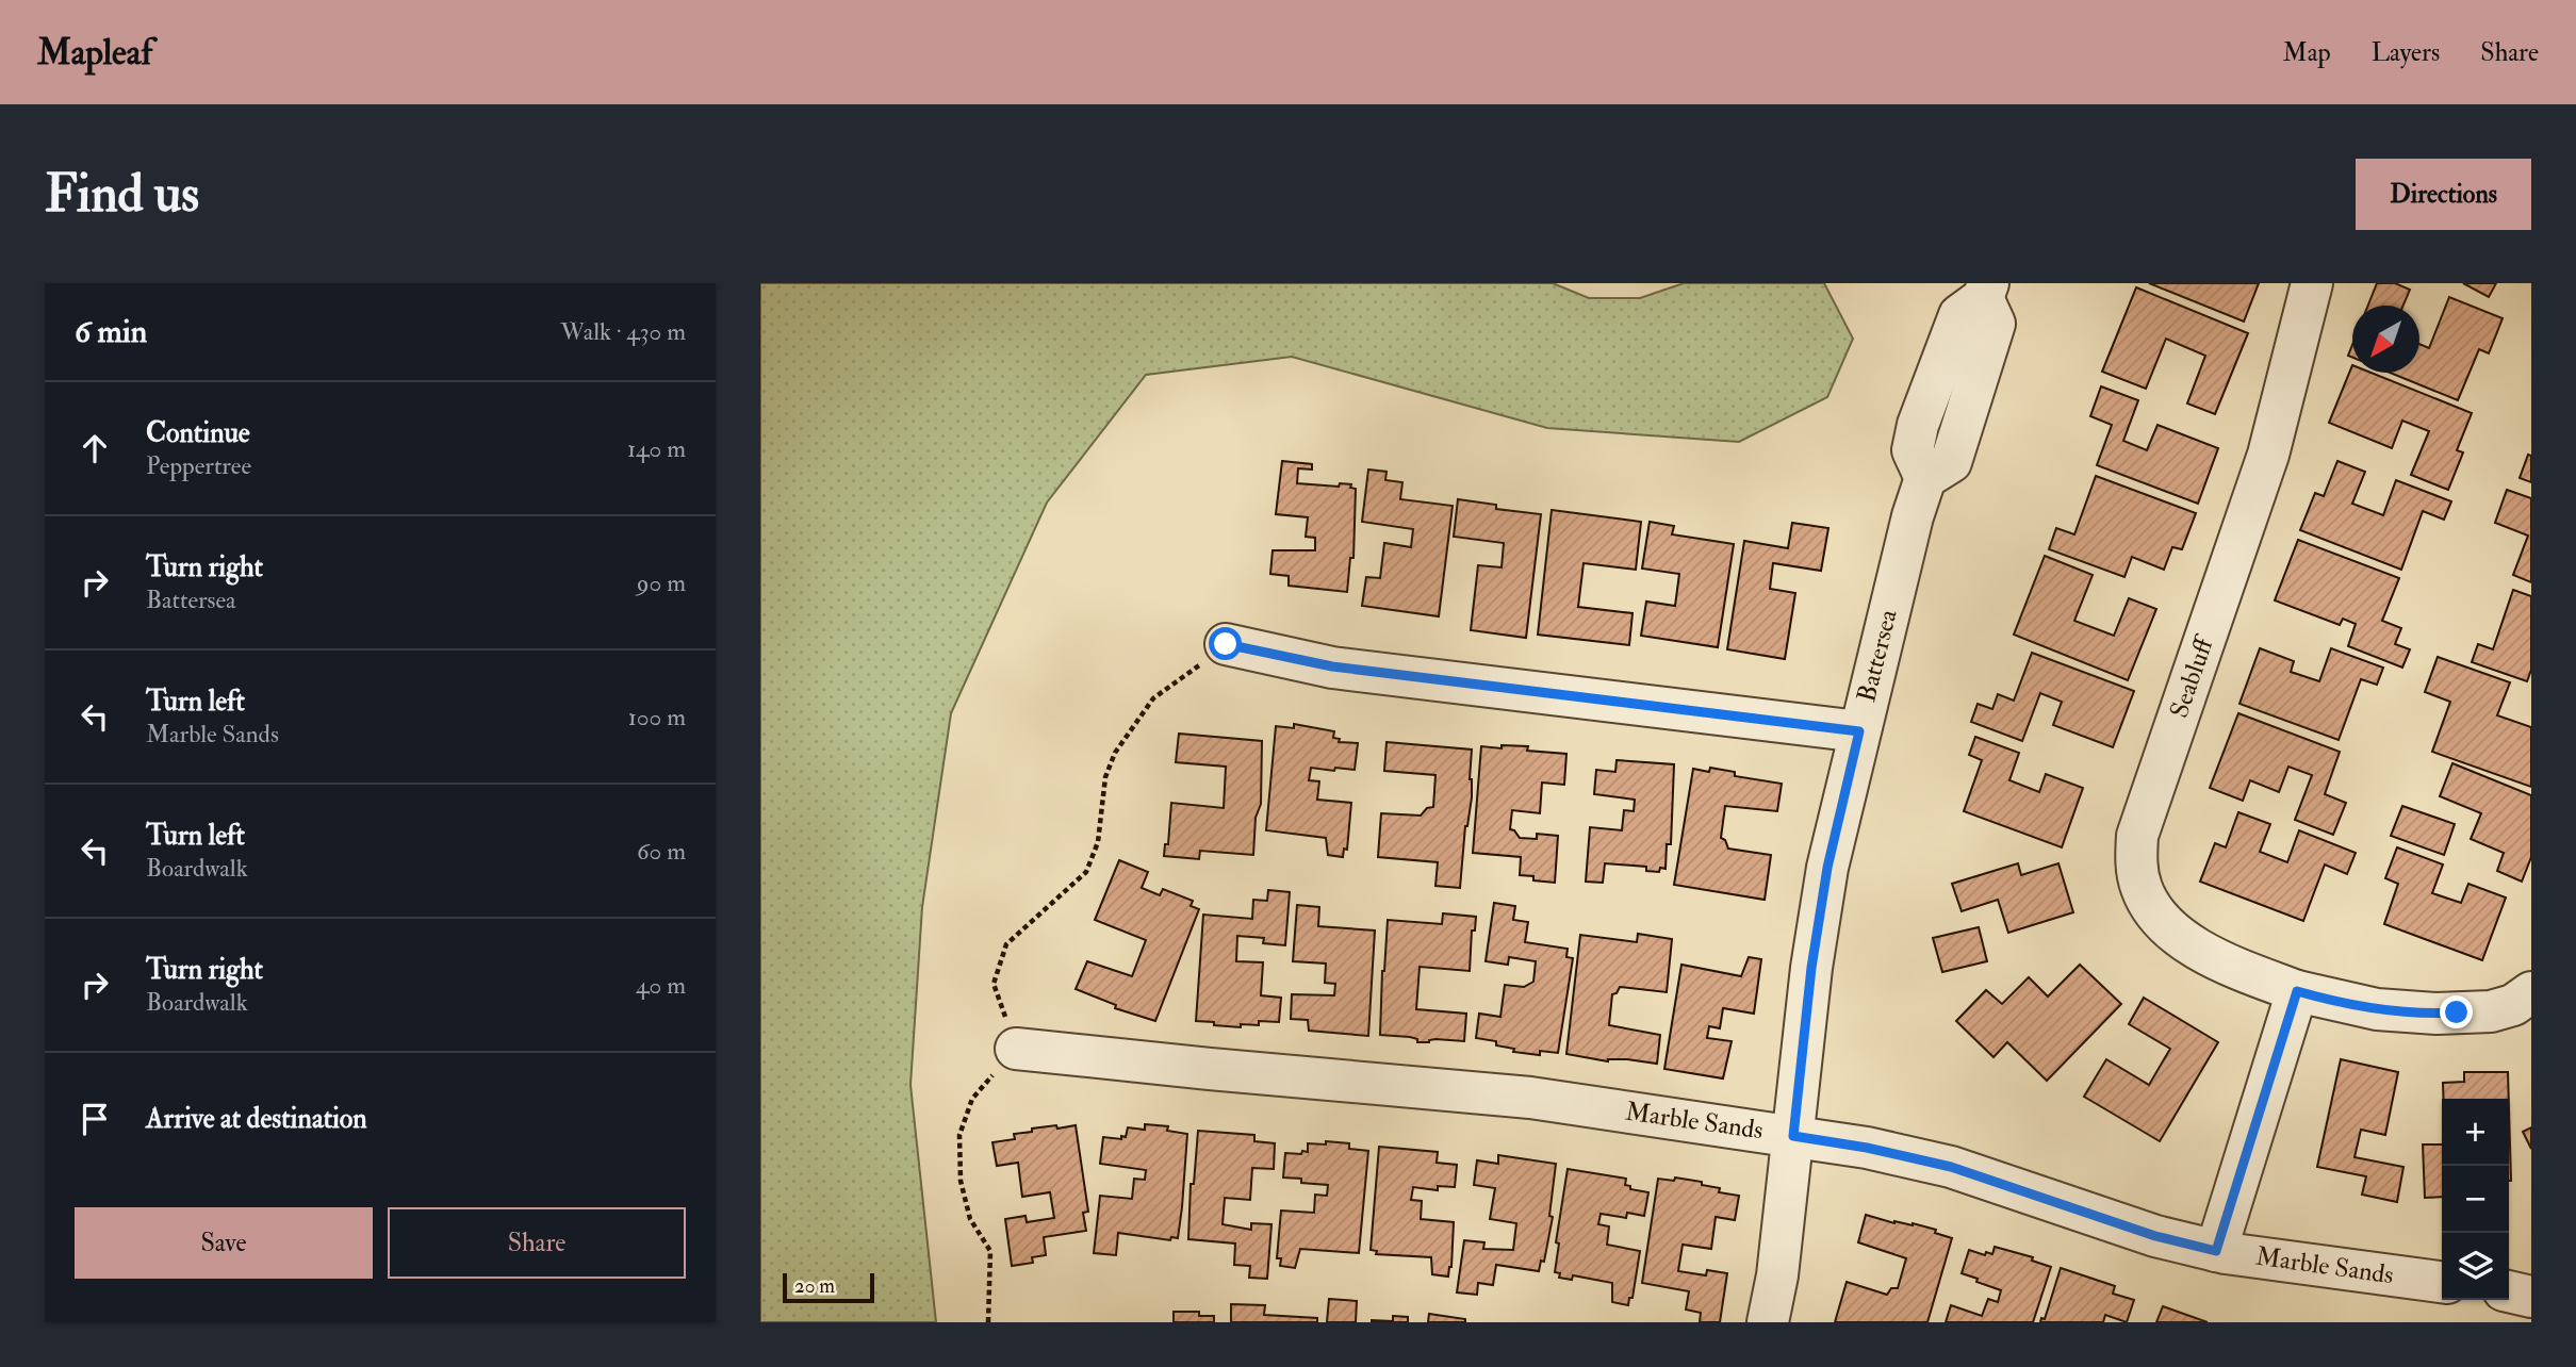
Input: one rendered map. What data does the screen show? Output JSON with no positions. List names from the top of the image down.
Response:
{
  "streets": {
    "street": ["Battersea", "Seabluff", "Marble Sands"]
  },
  "crossings": [
    ["Battersea", "Marble Sands"]
  ],
  "scale_bar": "20 m",
  "north": "bottom left",
  "page": {
    "header": "Mapleaf",
    "nav": ["Map", "Layers", "Share"],
    "buttons": [
      "Directions",
      ["Save", "Share"]
    ],
    "title": "Find us",
    "heading": ["6 min", "Walk · 430 m"],
    "list": [
      ["Continue", "Peppertree", "140 m"],
      ["Turn right", "Battersea", "90 m"],
      ["Turn left", "Marble Sands", "100 m"],
      ["Turn left", "Boardwalk", "60 m"],
      ["Turn right", "Boardwalk", "40 m"],
      "Arrive at destination"
    ],
    "map_buttons": ["+", "−"],
    "scale": "20 m"
  }
}
